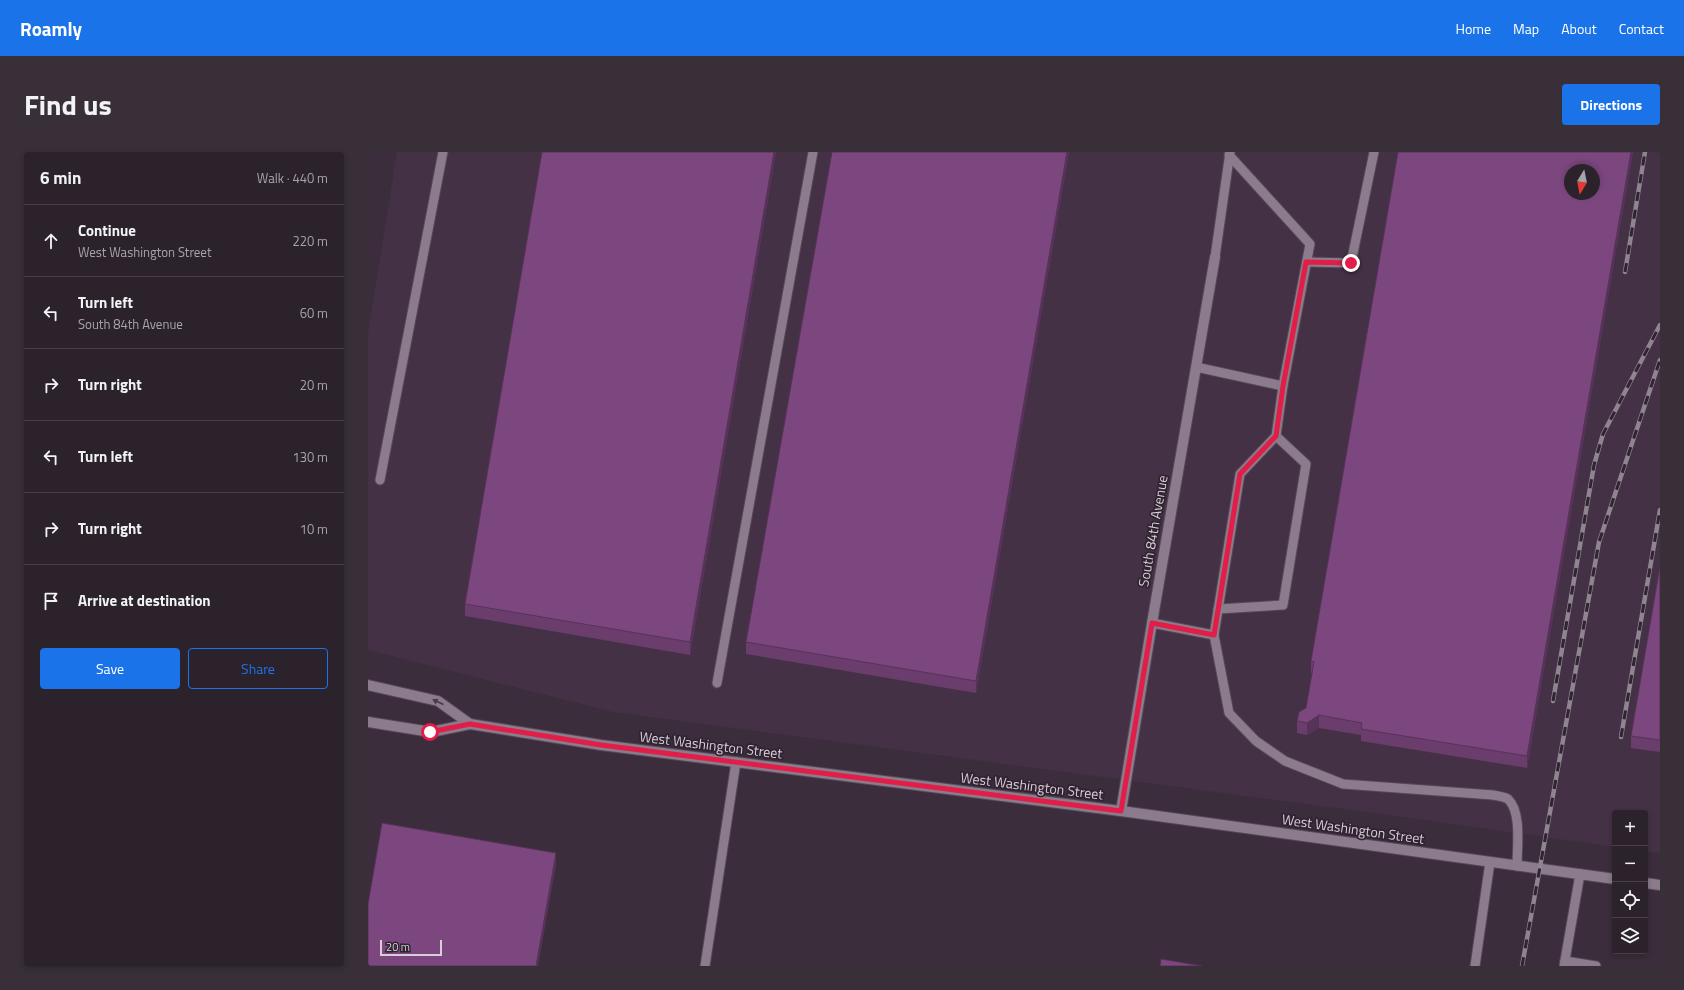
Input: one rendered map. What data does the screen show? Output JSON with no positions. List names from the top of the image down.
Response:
{
  "streets": {
    "street": ["South 84th Avenue", "West Washington Street"]
  },
  "crossings": [
    ["South 84th Avenue", "West Washington Street"]
  ],
  "scale_bar": "20 m",
  "north": "bottom",
  "page": {
    "header": "Roamly",
    "nav": [
      "Home",
      "Map",
      "About",
      "Contact"
    ],
    "title": "Find us",
    "buttons": [
      "Directions",
      ["Save", "Share"]
    ],
    "heading": ["6 min", "Walk · 440 m"],
    "list": [
      ["Continue", "West Washington Street", "220 m"],
      ["Turn left", "South 84th Avenue", "60 m"],
      ["Turn right", "20 m"],
      ["Turn left", "130 m"],
      ["Turn right", "10 m"],
      "Arrive at destination"
    ],
    "map_buttons": ["+", "−"],
    "scale": "20 m"
  }
}
